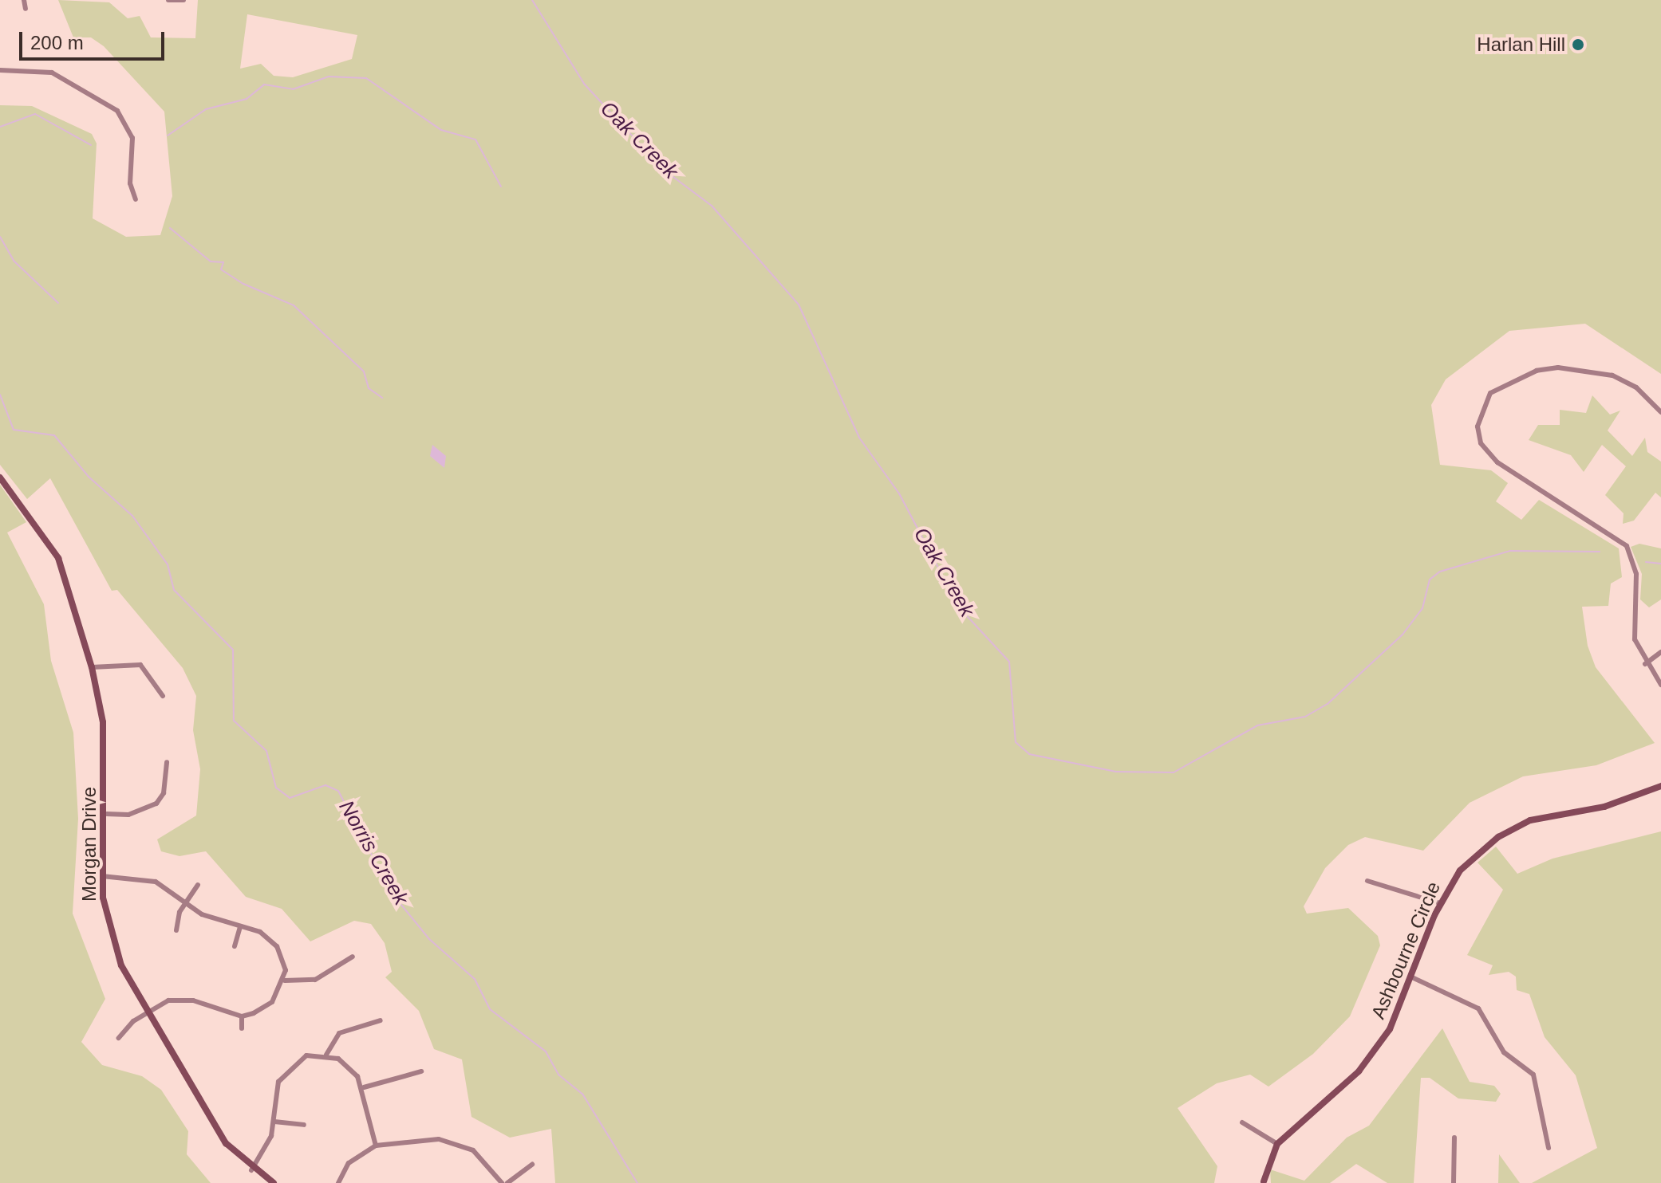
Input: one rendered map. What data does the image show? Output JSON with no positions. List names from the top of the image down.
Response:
{
  "streets": {
    "street": ["Morgan Drive", "Ashbourne Circle"]
  },
  "water": ["Oak Creek", "Norris Creek"],
  "places": ["Harlan Hill"],
  "scale_bar": "200 m"
}
